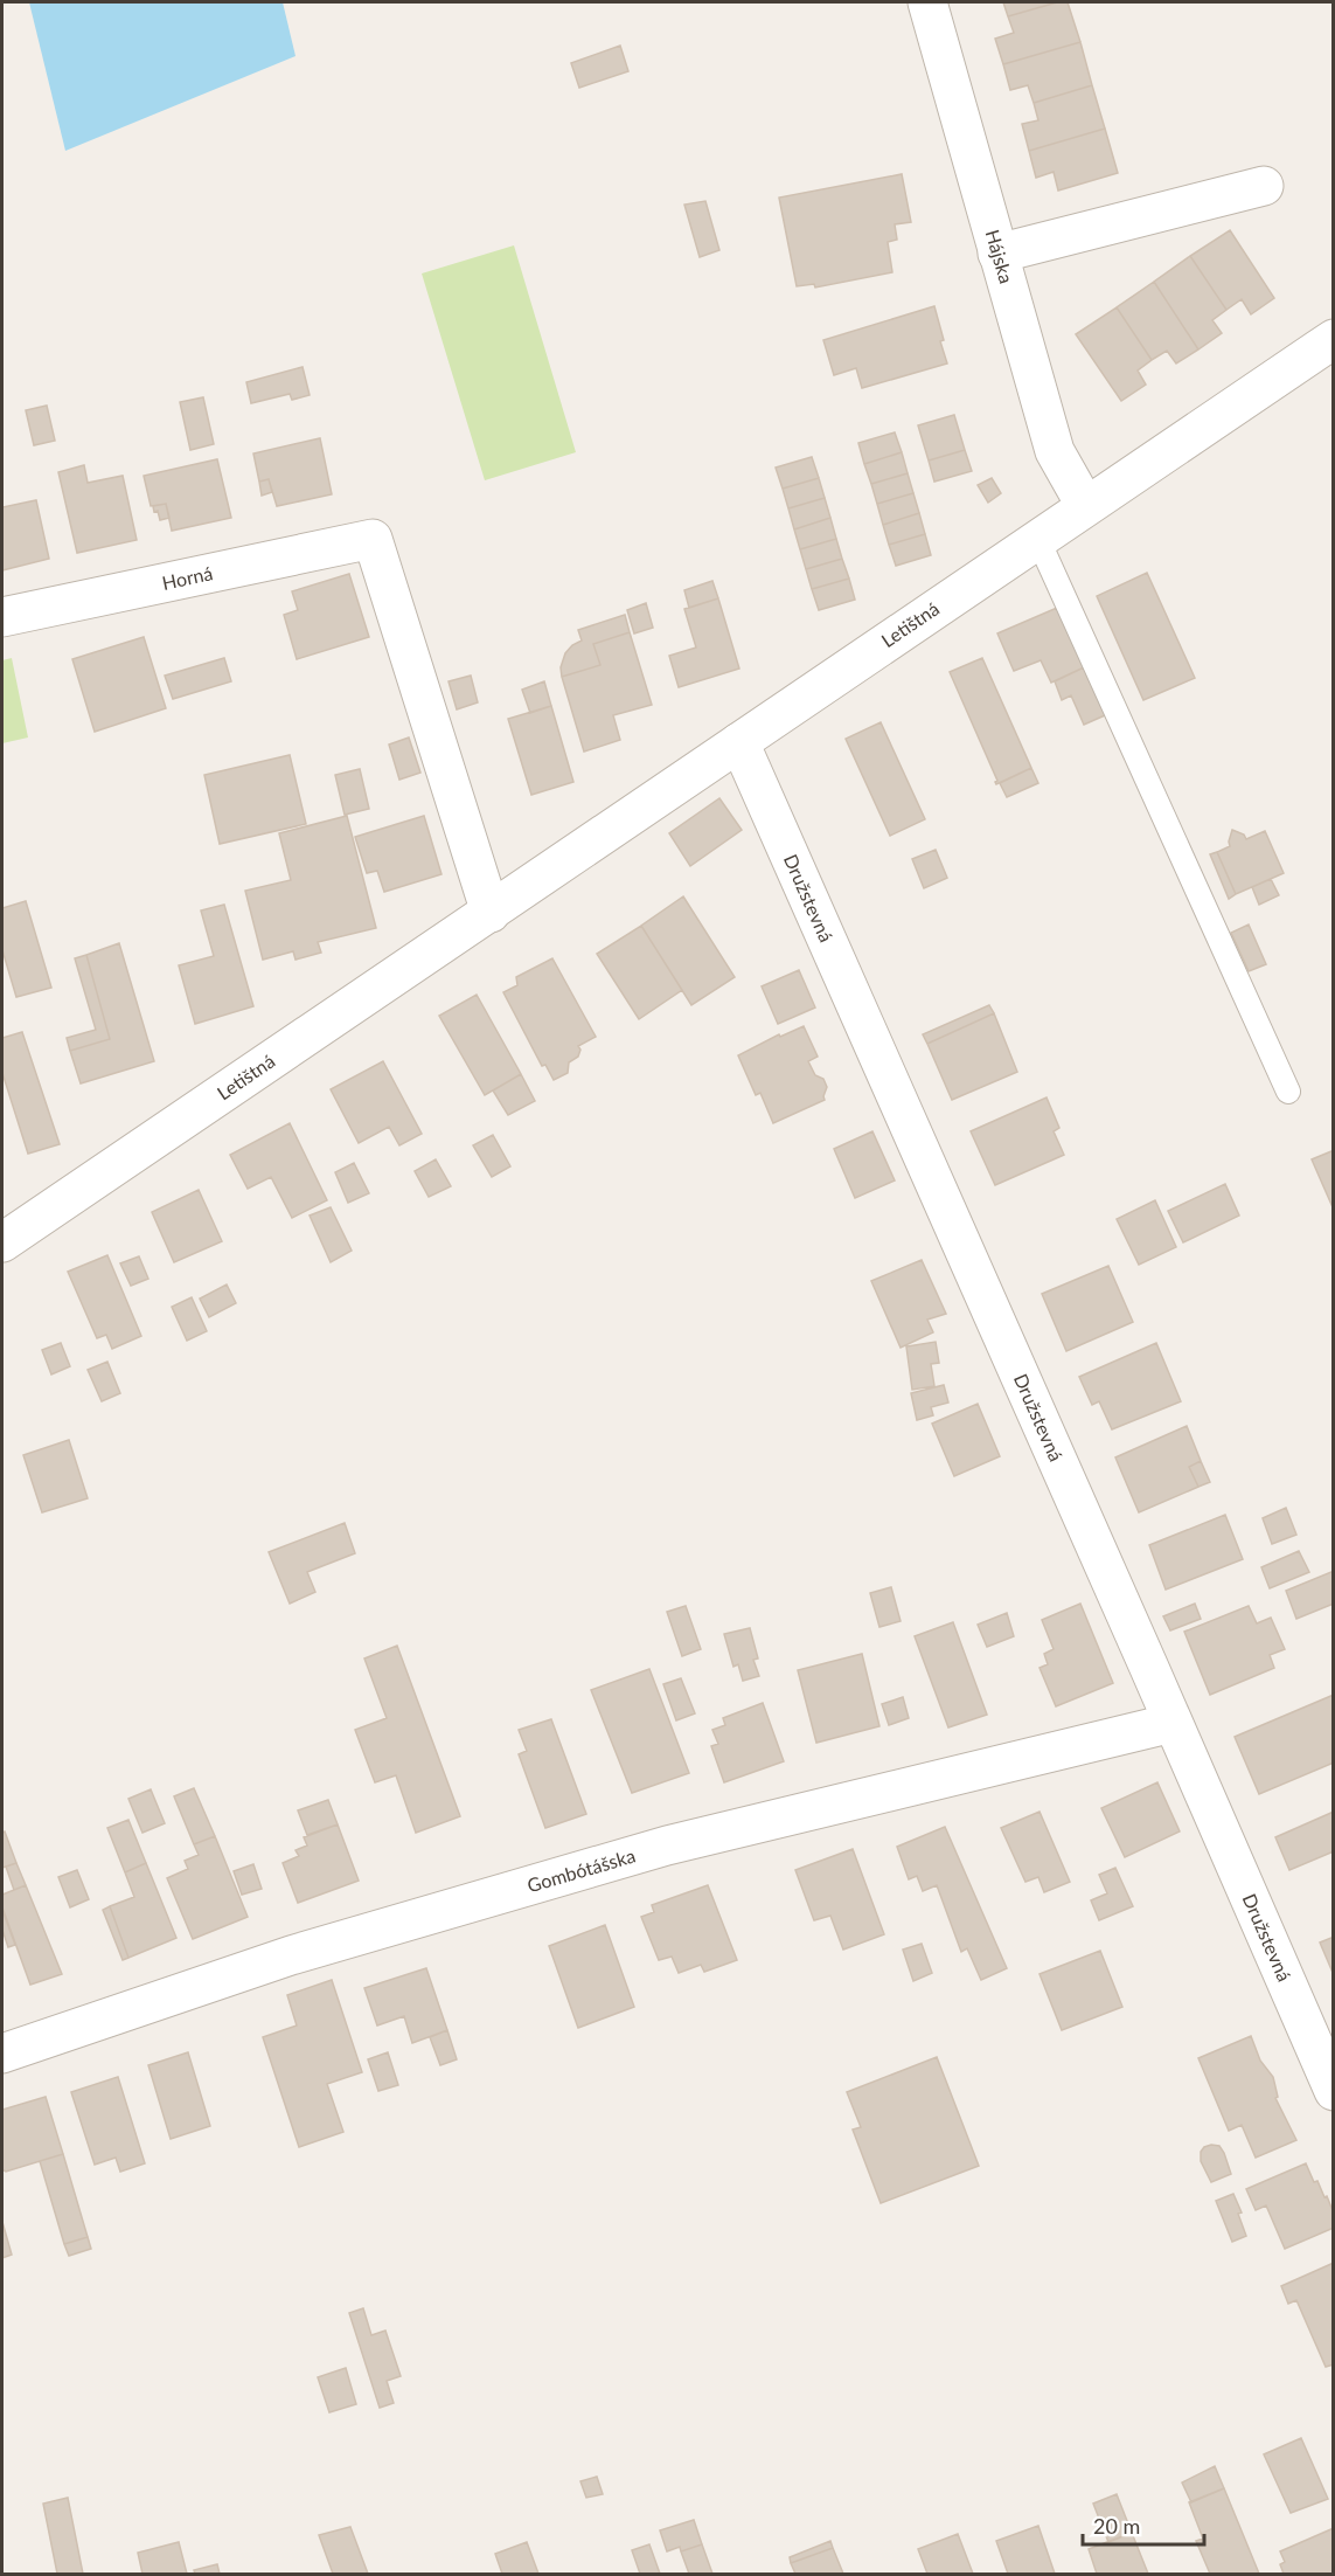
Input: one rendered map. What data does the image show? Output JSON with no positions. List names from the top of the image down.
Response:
{
  "streets": {
    "street": [
      "Hájska",
      "Horná",
      "Letištná",
      "Družstevná",
      "Gombótášska"
    ]
  },
  "crossings": [
    ["Hájska", "Letištná"],
    ["Horná", "Letištná"],
    ["Letištná", "Družstevná"],
    ["Družstevná", "Gombótášska"]
  ],
  "scale_bar": "20 m"
}
